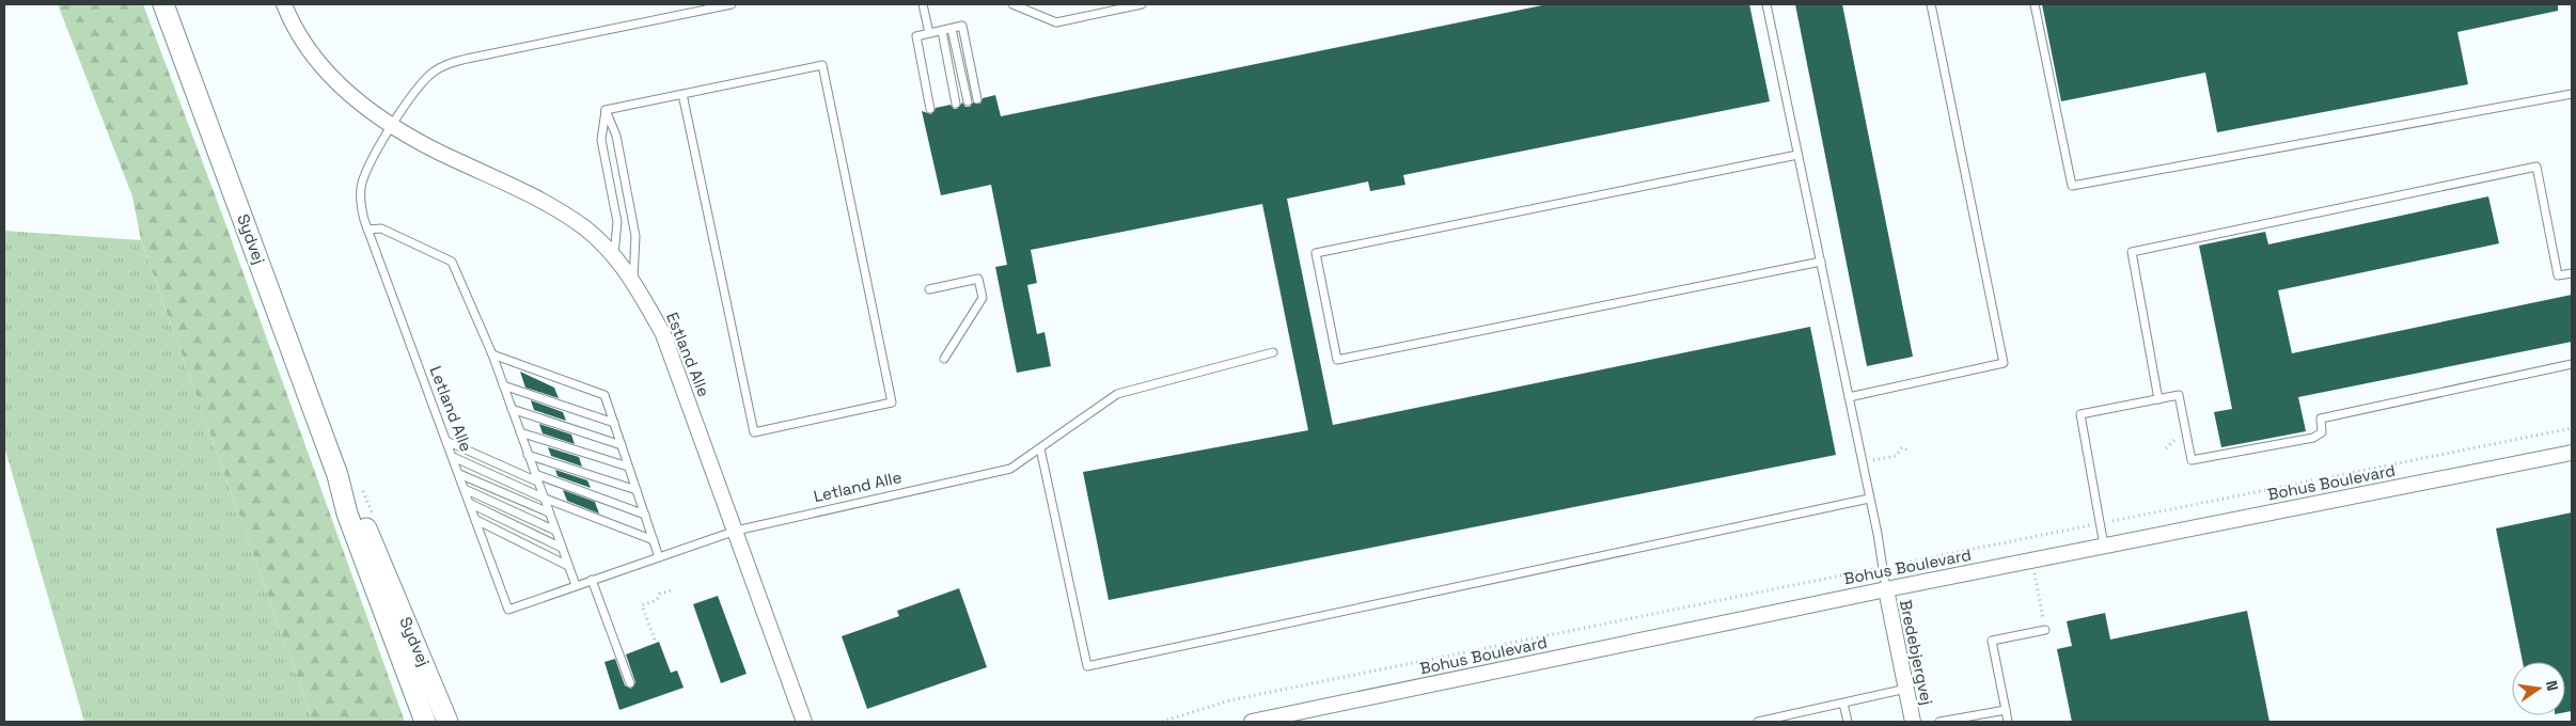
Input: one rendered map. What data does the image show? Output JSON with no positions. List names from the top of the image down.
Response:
{
  "streets": {
    "main road": ["Sydvej"],
    "street": ["Estland Alle", "Bohus Boulevard", "Bredebjergvej"],
    "lane": ["Letland Alle"]
  },
  "crossings": [
    ["Estland Alle", "Letland Alle"],
    ["Bohus Boulevard", "Bredebjergvej"]
  ],
  "north": "right"
}
